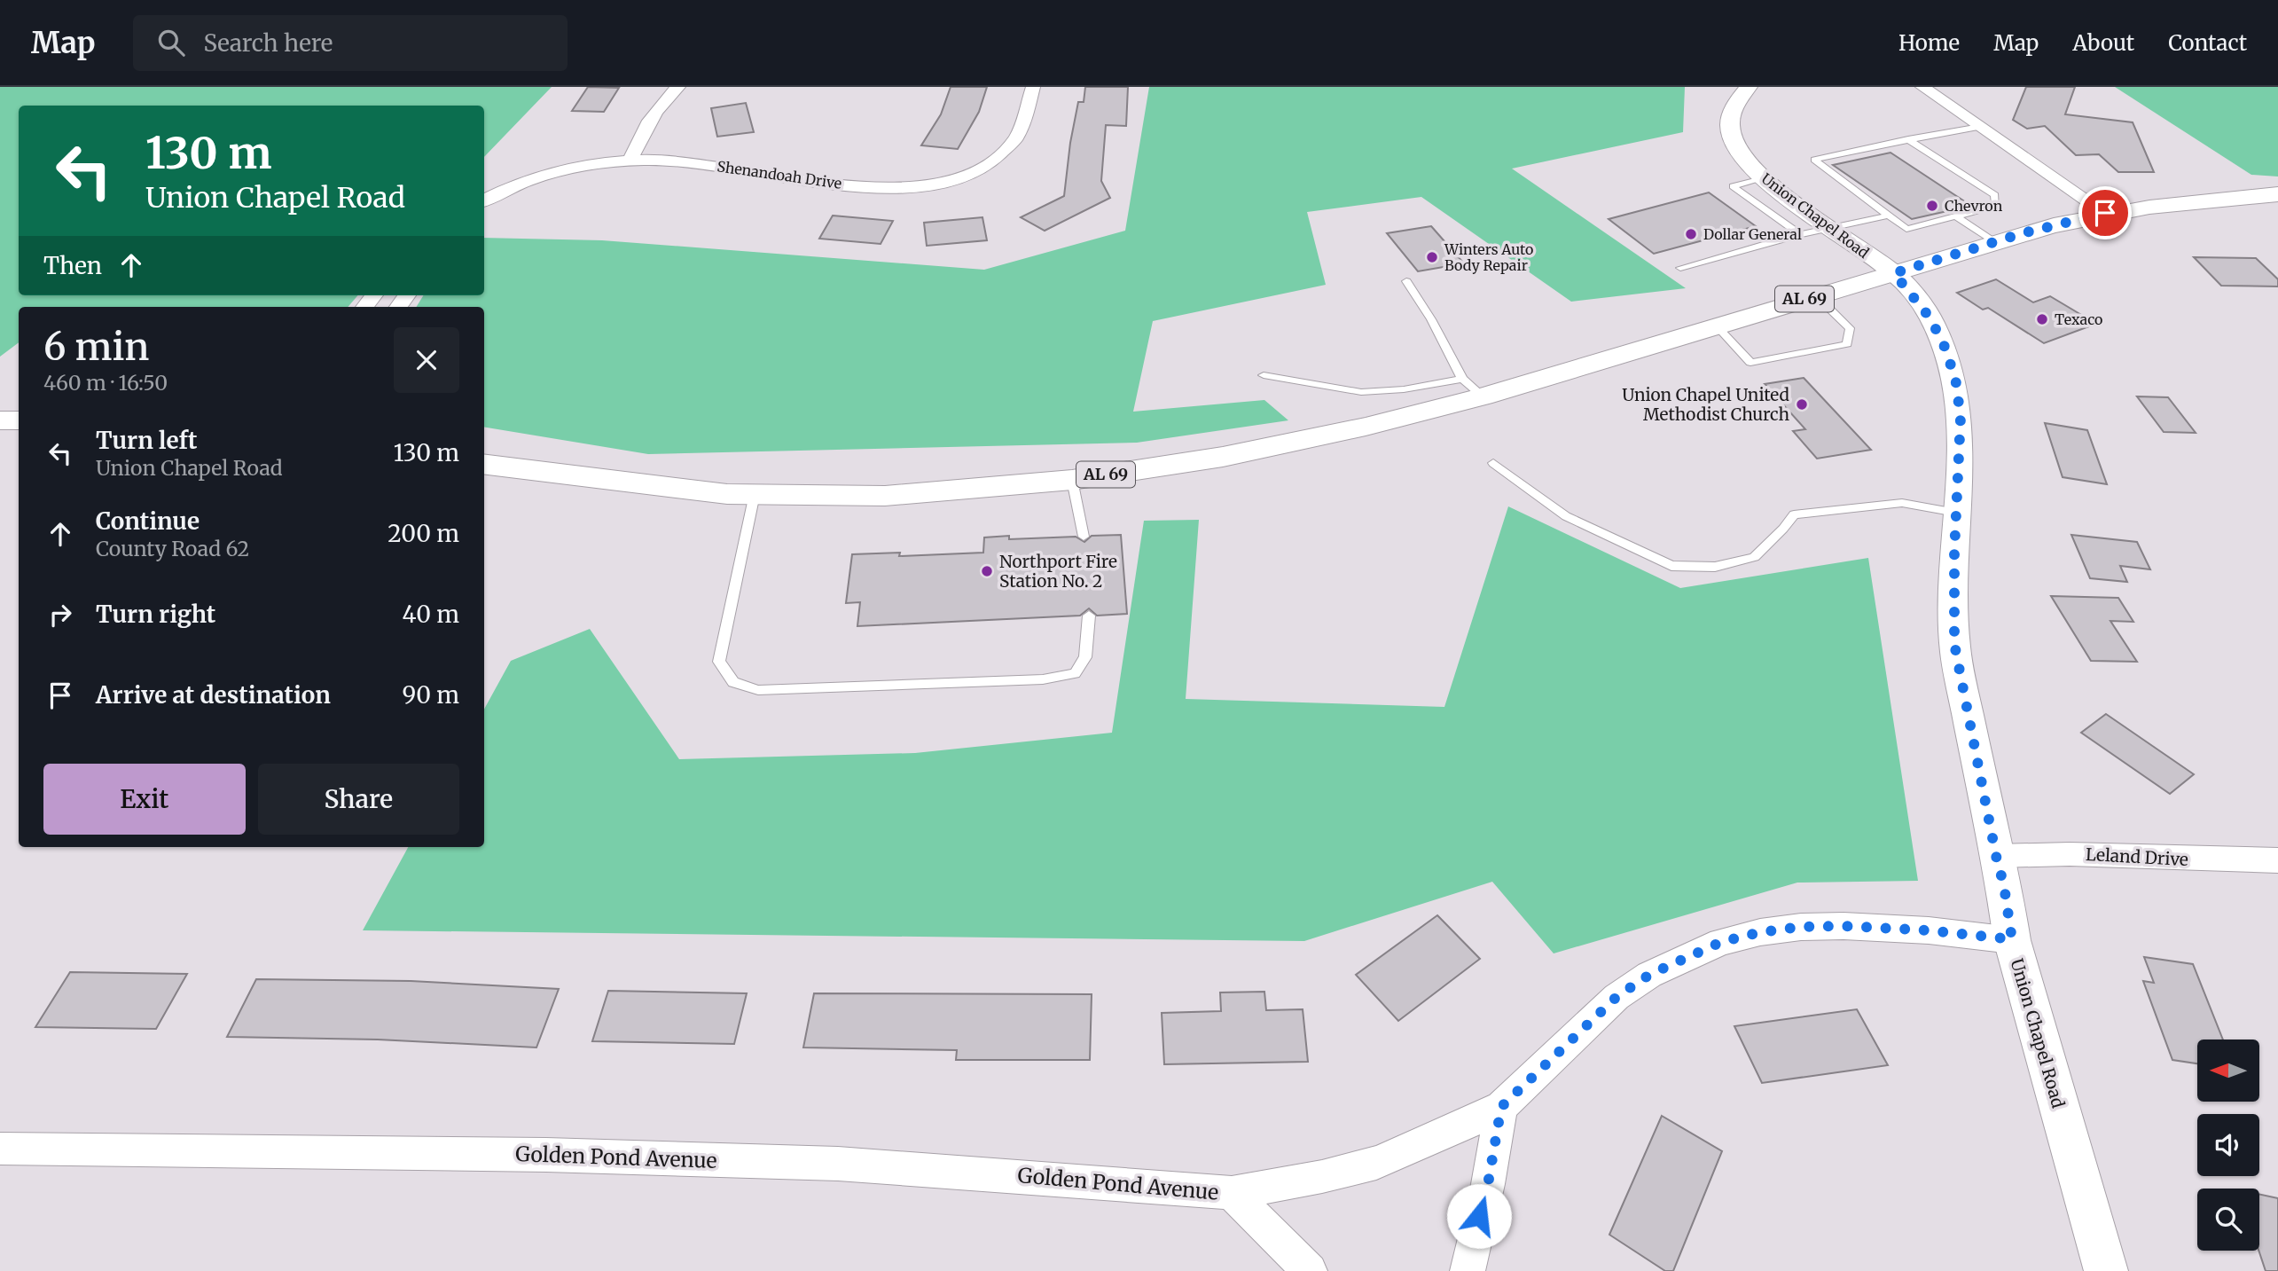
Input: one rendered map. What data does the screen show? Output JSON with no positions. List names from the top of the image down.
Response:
{
  "streets": {
    "main road": ["AL 69"],
    "street": [
      "Shenandoah Drive",
      "Union Chapel Road",
      "Leland Drive",
      "Golden Pond Avenue"
    ]
  },
  "crossings": [
    ["Union Chapel Road", "AL 69"],
    ["Union Chapel Road", "Leland Drive"],
    ["Union Chapel Road", "Golden Pond Avenue"]
  ],
  "places": [
    "Chevron",
    "Dollar General",
    "Winters Auto Body Repair",
    "Texaco",
    "Union Chapel United Methodist Church",
    "Northport Fire Station No. 2"
  ],
  "north": "left",
  "page": {
    "header": "Map",
    "search": "Search here",
    "nav": [
      "Home",
      "Map",
      "About",
      "Contact"
    ],
    "turn": ["130 m", "Union Chapel Road"],
    "then": "Then",
    "heading": ["6 min", "460 m · 16:50"],
    "list": [
      {
        "name": "Turn left",
        "note": "Union Chapel Road",
        "value": "130 m"
      },
      {
        "name": "Continue",
        "note": "County Road 62",
        "value": "200 m"
      },
      {
        "name": "Turn right",
        "value": "40 m"
      },
      {
        "name": "Arrive at destination",
        "value": "90 m"
      }
    ],
    "buttons": ["Exit", "Share"]
  }
}
